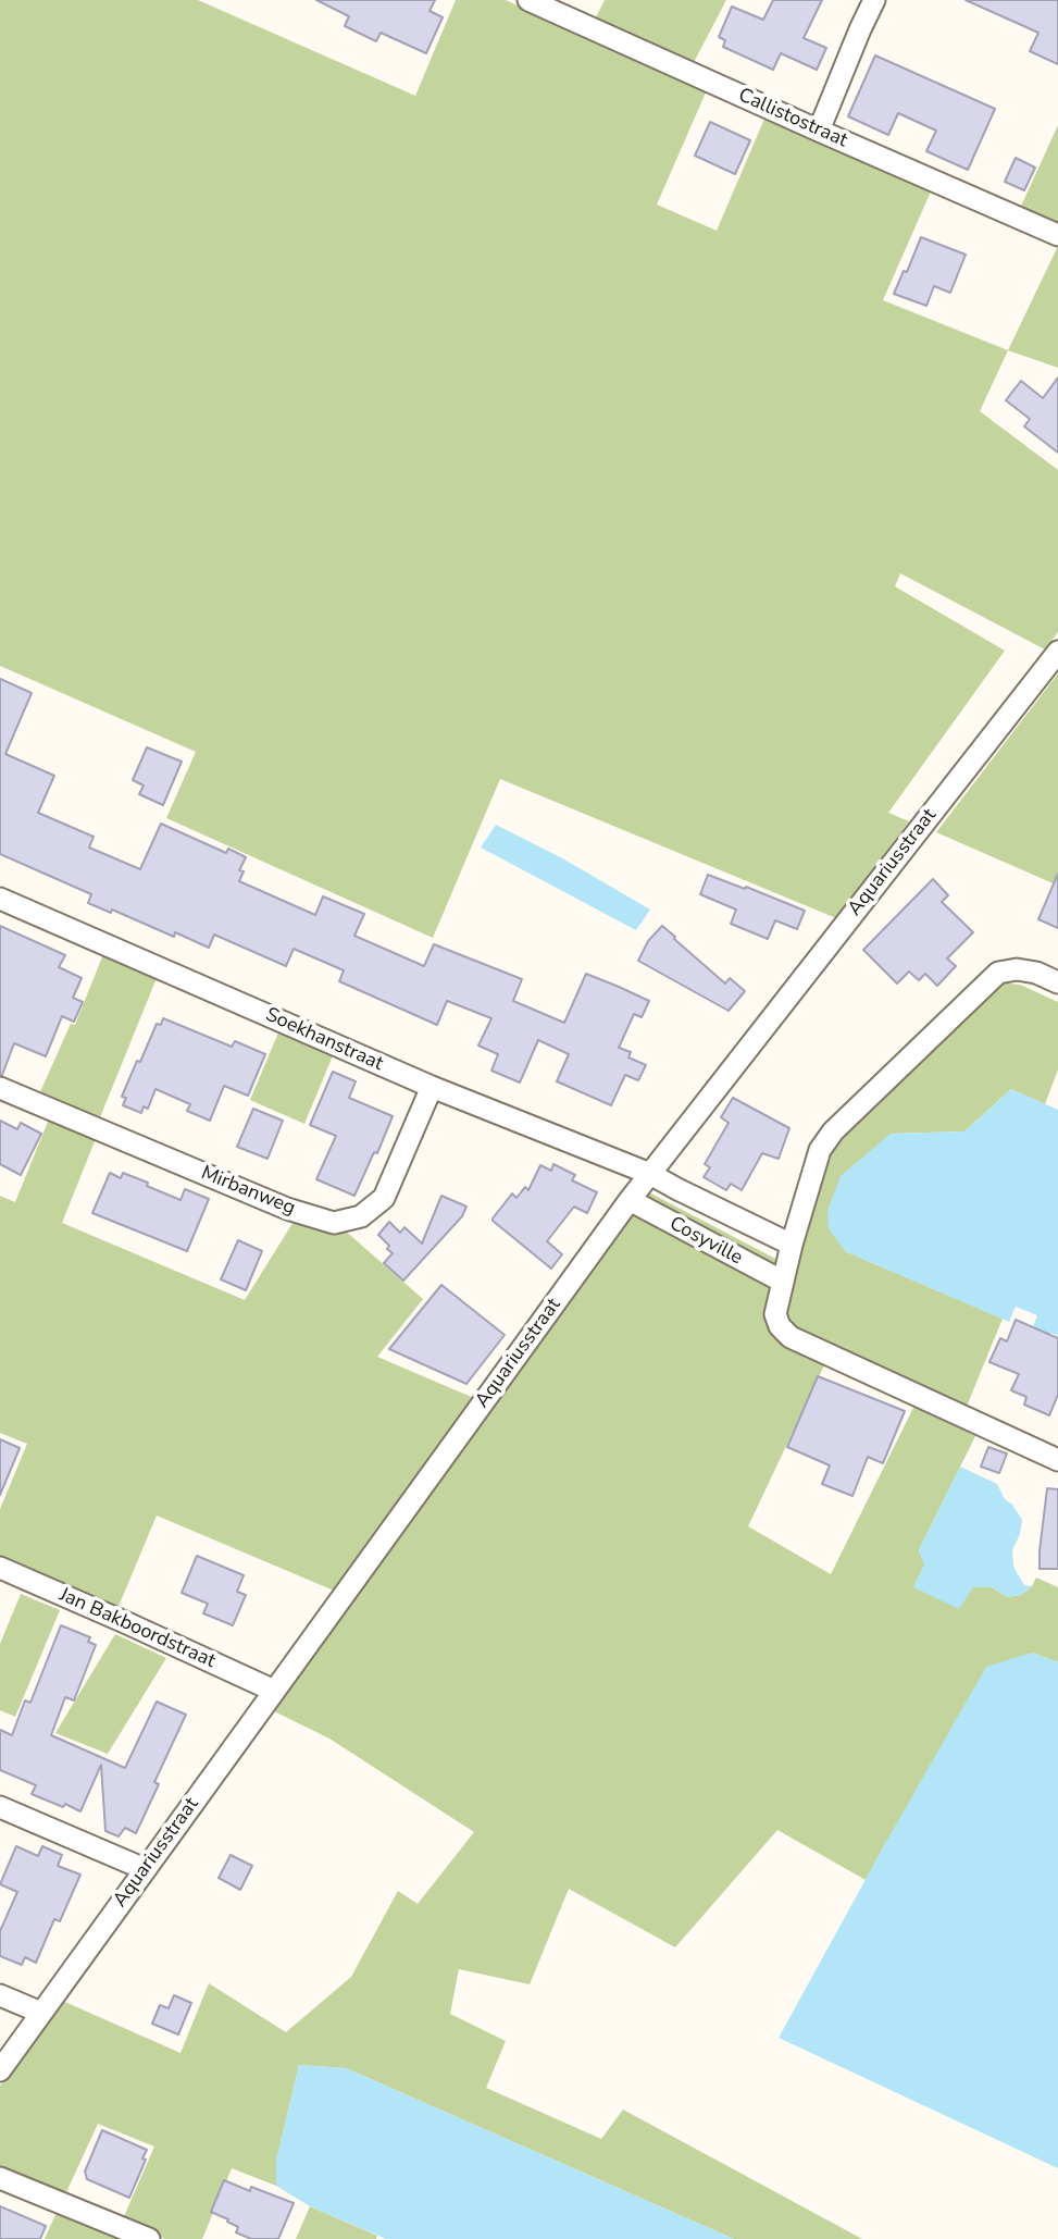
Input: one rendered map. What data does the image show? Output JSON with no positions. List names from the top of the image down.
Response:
{
  "streets": {
    "street": [
      "Callistostraat",
      "Aquariusstraat",
      "Soekhanstraat",
      "Mirbanweg",
      "Cosyville",
      "Jan Bakboordstraat"
    ]
  },
  "crossings": [
    ["Aquariusstraat", "Soekhanstraat"],
    ["Aquariusstraat", "Cosyville"],
    ["Aquariusstraat", "Jan Bakboordstraat"],
    ["Soekhanstraat", "Mirbanweg"],
    ["Soekhanstraat", "Cosyville"]
  ]
}
